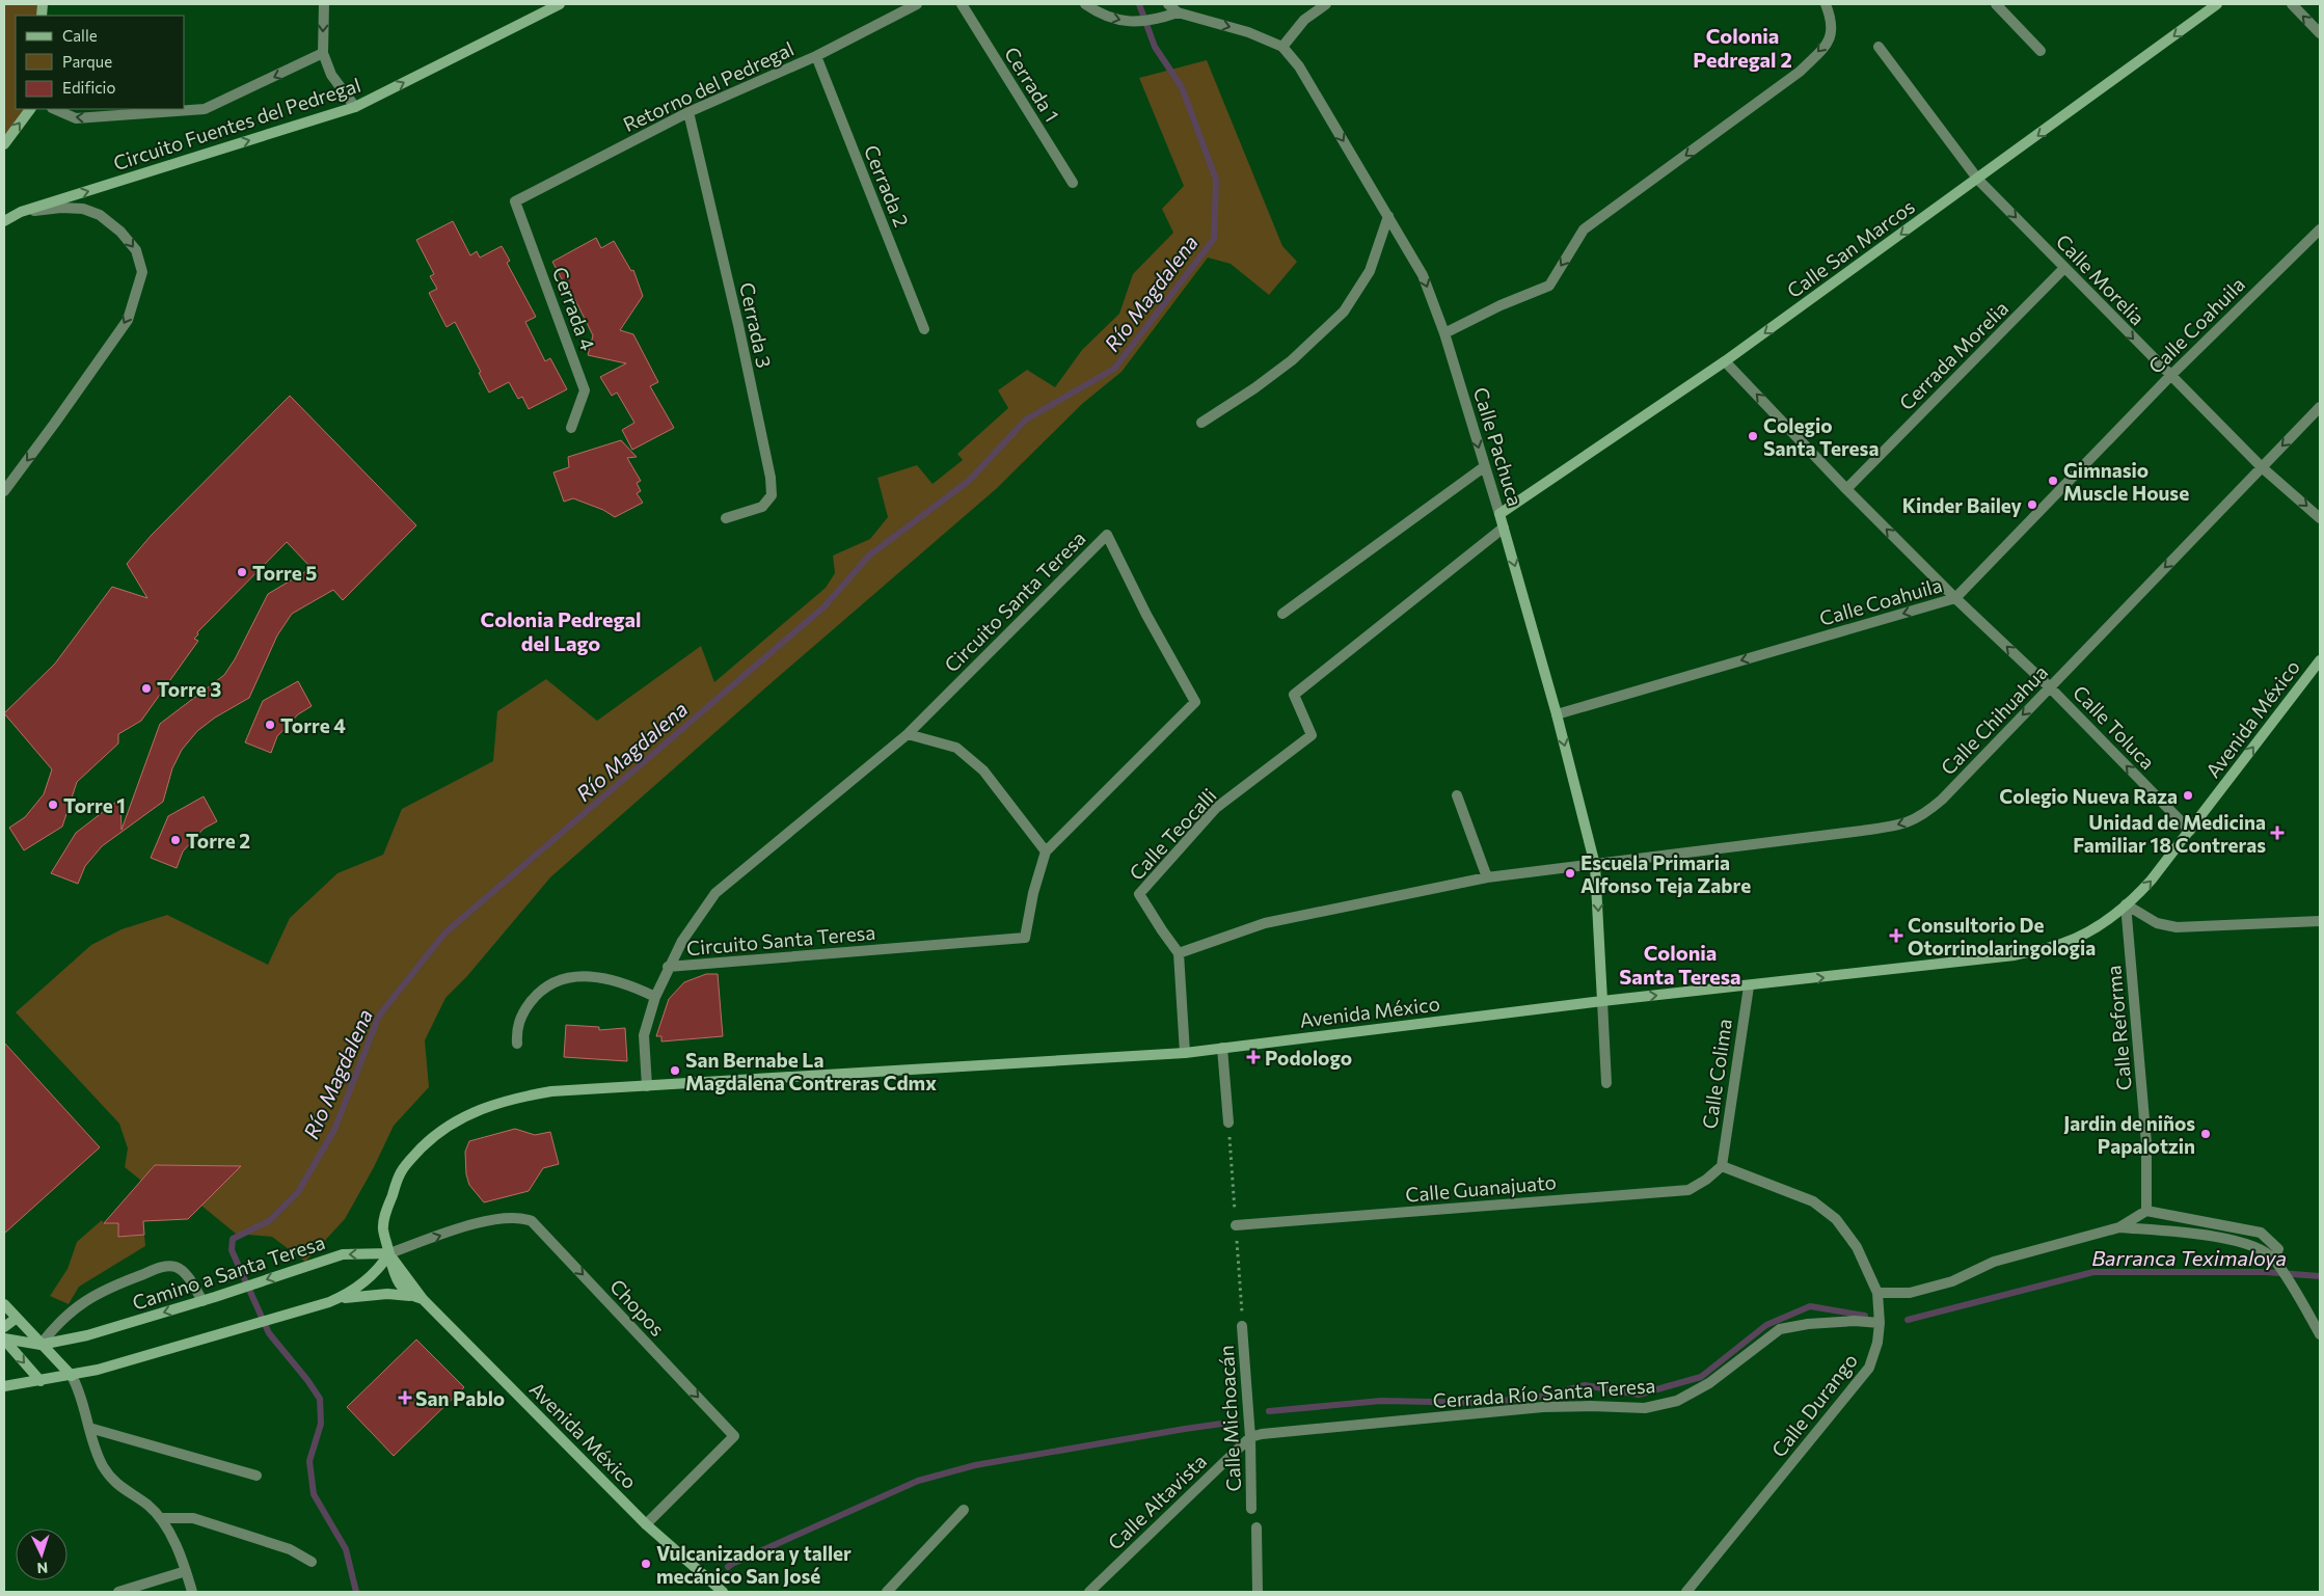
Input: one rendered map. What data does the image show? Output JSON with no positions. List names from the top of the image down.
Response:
{
  "streets": {
    "street": [
      "Cerrada 1",
      "Retorno del Pedregal",
      "Circuito Fuentes del Pedregal",
      "Cerrada 2",
      "Calle San Marcos",
      "Calle Morelia",
      "Cerrada 4",
      "Cerrada 3",
      "Calle Coahuila",
      "Cerrada Morelia",
      "Calle Pachuca",
      "Circuito Santa Teresa",
      "Avenida México",
      "Calle Chihuahua",
      "Calle Toluca",
      "Calle Teocalli",
      "Calle Reforma",
      "Calle Colima",
      "Calle Guanajuato",
      "Camino a Santa Teresa",
      "Chopos",
      "Cerrada Río Santa Teresa",
      "Calle Durango",
      "Calle Michoacán",
      "Calle Altavista"
    ]
  },
  "crossings": [
    ["Retorno del Pedregal", "Cerrada 2"],
    ["Retorno del Pedregal", "Cerrada 4"],
    ["Retorno del Pedregal", "Cerrada 3"],
    ["Calle San Marcos", "Calle Morelia"],
    ["Calle San Marcos", "Calle Pachuca"],
    ["Calle San Marcos", "Calle Toluca"],
    ["Calle Morelia", "Calle Coahuila"],
    ["Calle Morelia", "Cerrada Morelia"],
    ["Calle Morelia", "Calle Chihuahua"],
    ["Calle Coahuila", "Calle Pachuca"],
    ["Calle Coahuila", "Calle Toluca"],
    ["Cerrada Morelia", "Calle Toluca"],
    ["Calle Pachuca", "Avenida México"],
    ["Calle Pachuca", "Calle Chihuahua"],
    ["Calle Pachuca", "Calle Teocalli"],
    ["Circuito Santa Teresa", "Avenida México"],
    ["Avenida México", "Calle Toluca"],
    ["Avenida México", "Calle Reforma"],
    ["Avenida México", "Calle Colima"],
    ["Avenida México", "Camino a Santa Teresa"],
    ["Avenida México", "Chopos"],
    ["Calle Chihuahua", "Calle Toluca"],
    ["Calle Chihuahua", "Calle Teocalli"],
    ["Calle Colima", "Calle Guanajuato"],
    ["Calle Colima", "Calle Durango"],
    ["Calle Guanajuato", "Calle Durango"],
    ["Camino a Santa Teresa", "Chopos"],
    ["Cerrada Río Santa Teresa", "Calle Durango"],
    ["Cerrada Río Santa Teresa", "Calle Michoacán"],
    ["Cerrada Río Santa Teresa", "Calle Altavista"],
    ["Calle Michoacán", "Calle Altavista"]
  ],
  "one_way": [
    "Calle San Marcos",
    "Calle Morelia",
    "Calle Coahuila",
    "Calle Pachuca",
    "Calle Chihuahua",
    "Calle Toluca"
  ],
  "districts": ["Colonia Pedregal 2", "Colonia Pedregal del Lago", "Colonia Santa Teresa"],
  "water": ["Río Magdalena", "Barranca Teximaloya"],
  "places": {
    "other": [
      "Colegio Santa Teresa",
      "Gimnasio Muscle House",
      "Kinder Bailey",
      "Torre 5",
      "Torre 3",
      "Torre 4",
      "Colegio Nueva Raza",
      "Torre 1",
      "Torre 2",
      "Escuela Primaria Alfonso Teja Zabre",
      "San Bernabe La Magdalena Contreras Cdmx",
      "Jardin de niños Papalotzin",
      "Vulcanizadora y taller mecánico San José"
    ],
    "health": [
      "Unidad de Medicina Familiar 18 Contreras",
      "Consultorio De Otorrinolaringologia",
      "Podologo",
      "San Pablo"
    ]
  },
  "legend": ["Calle", "Parque", "Edificio"],
  "north": "bottom"
}
